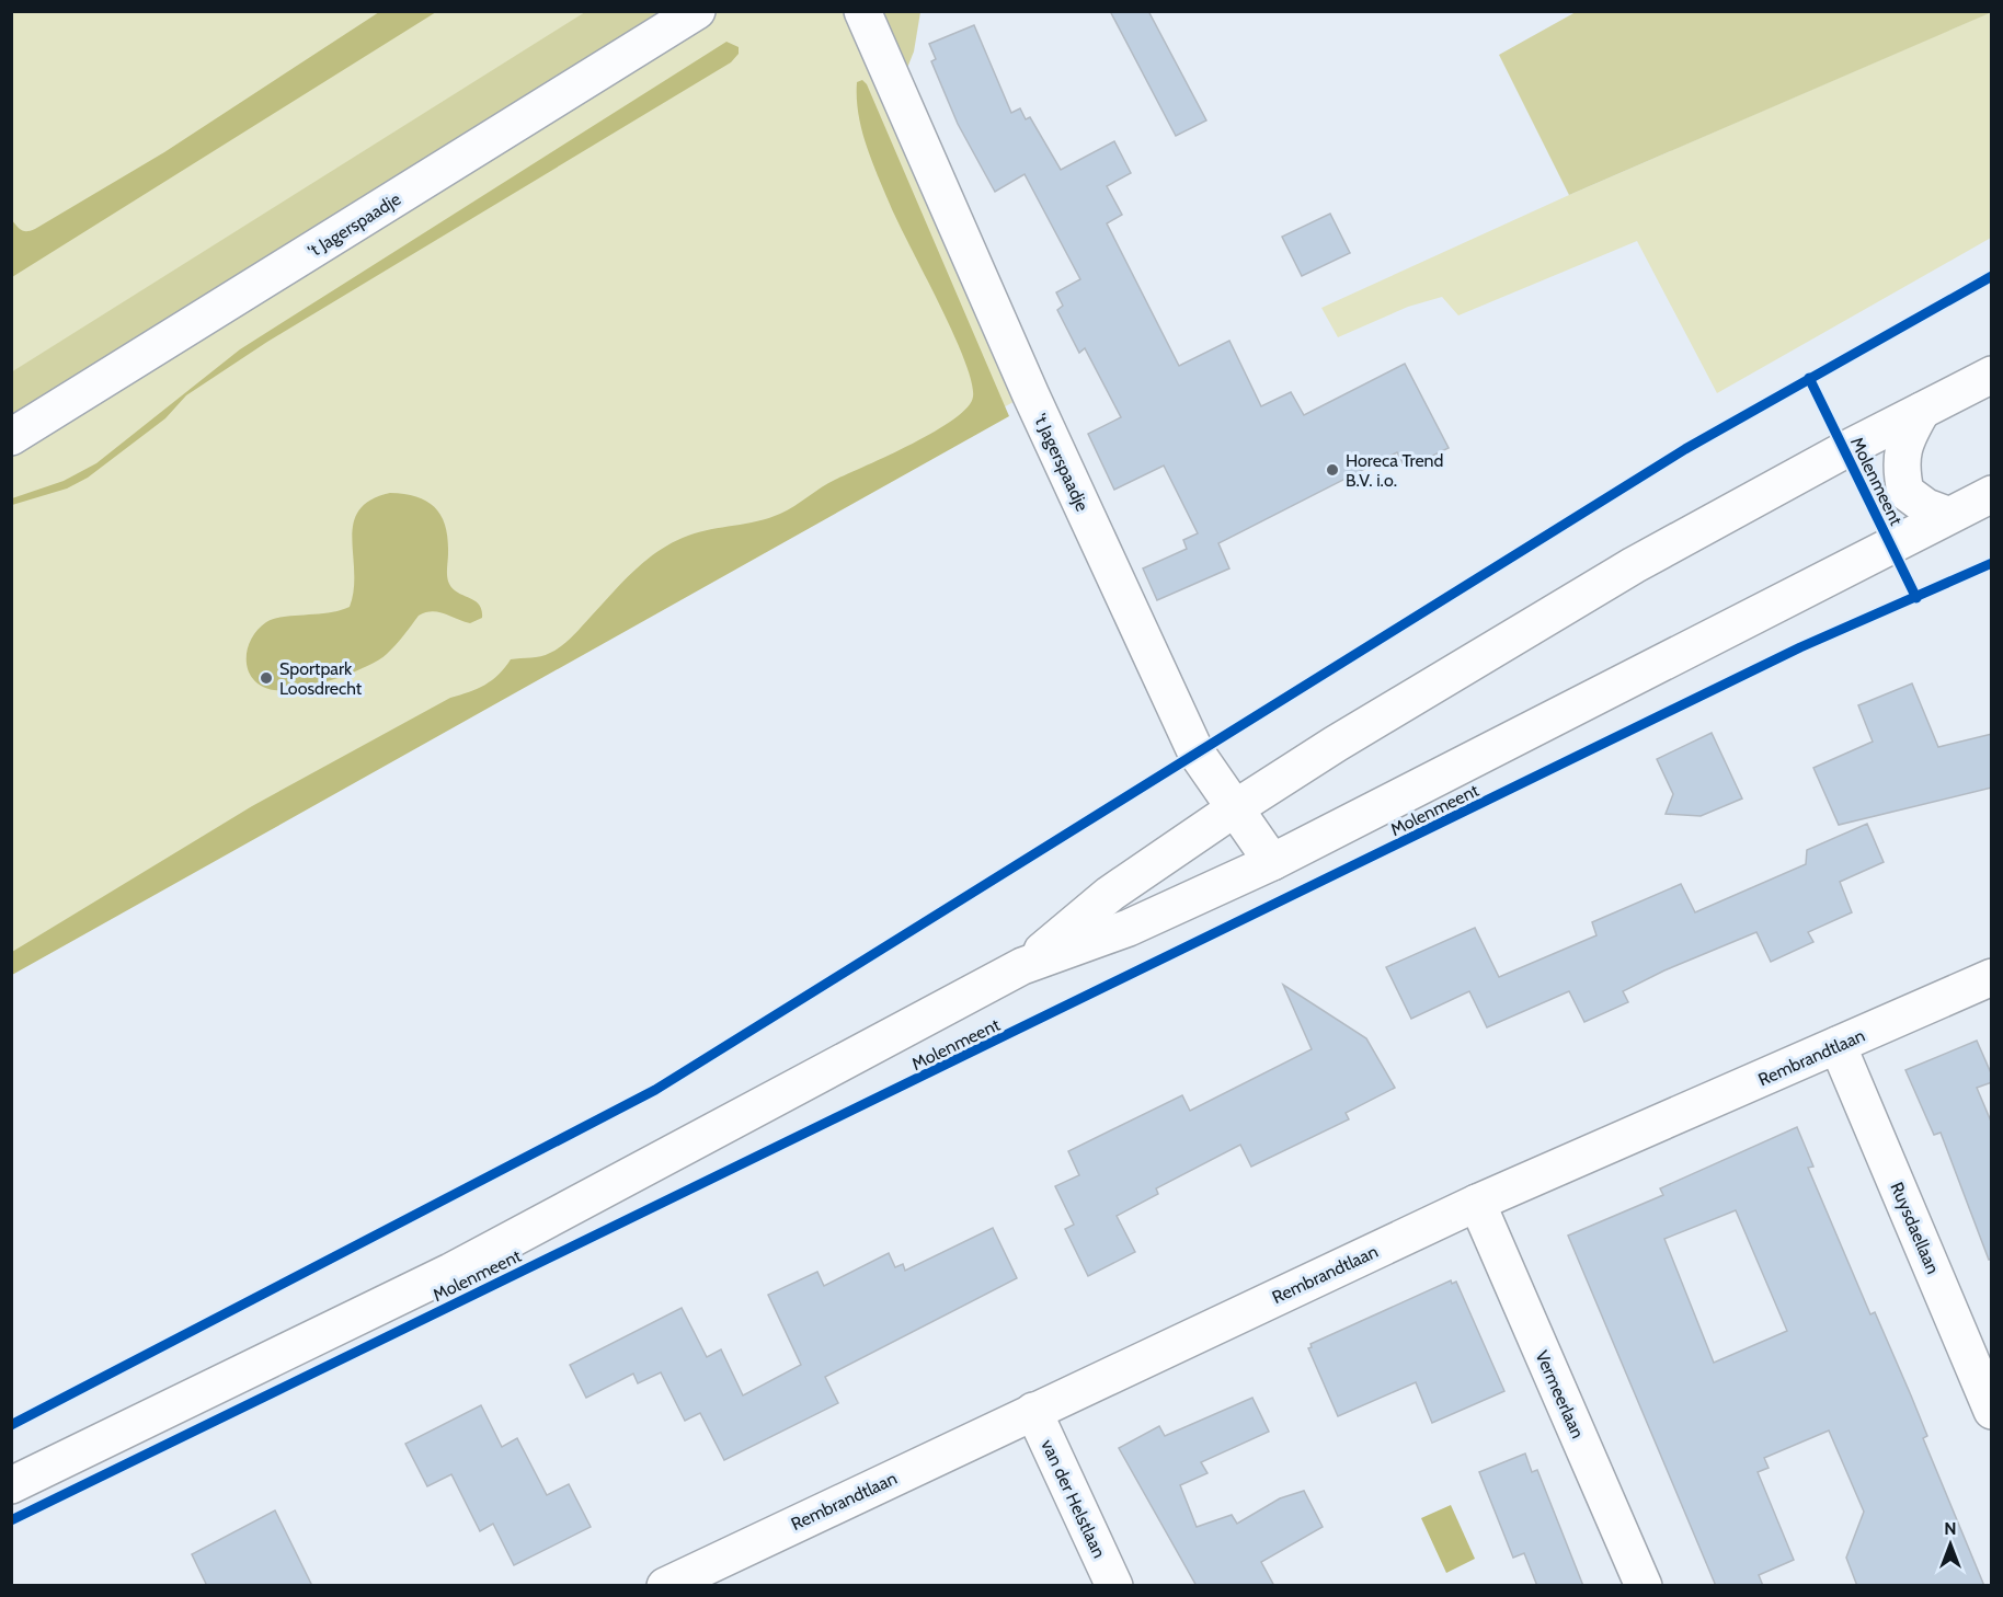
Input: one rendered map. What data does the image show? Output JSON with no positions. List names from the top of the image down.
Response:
{
  "streets": {
    "street": [
      "'t Jagerspaadje",
      "Molenmeent",
      "Rembrandtlaan",
      "Ruysdaellaan",
      "Vermeerlaan",
      "van der Helstlaan"
    ]
  },
  "crossings": [
    ["'t Jagerspaadje", "Molenmeent"],
    ["Rembrandtlaan", "Ruysdaellaan"],
    ["Rembrandtlaan", "Vermeerlaan"],
    ["Rembrandtlaan", "van der Helstlaan"]
  ],
  "places": ["Horeca Trend B.V. i.o.", "Sportpark Loosdrecht"],
  "north": "top"
}
